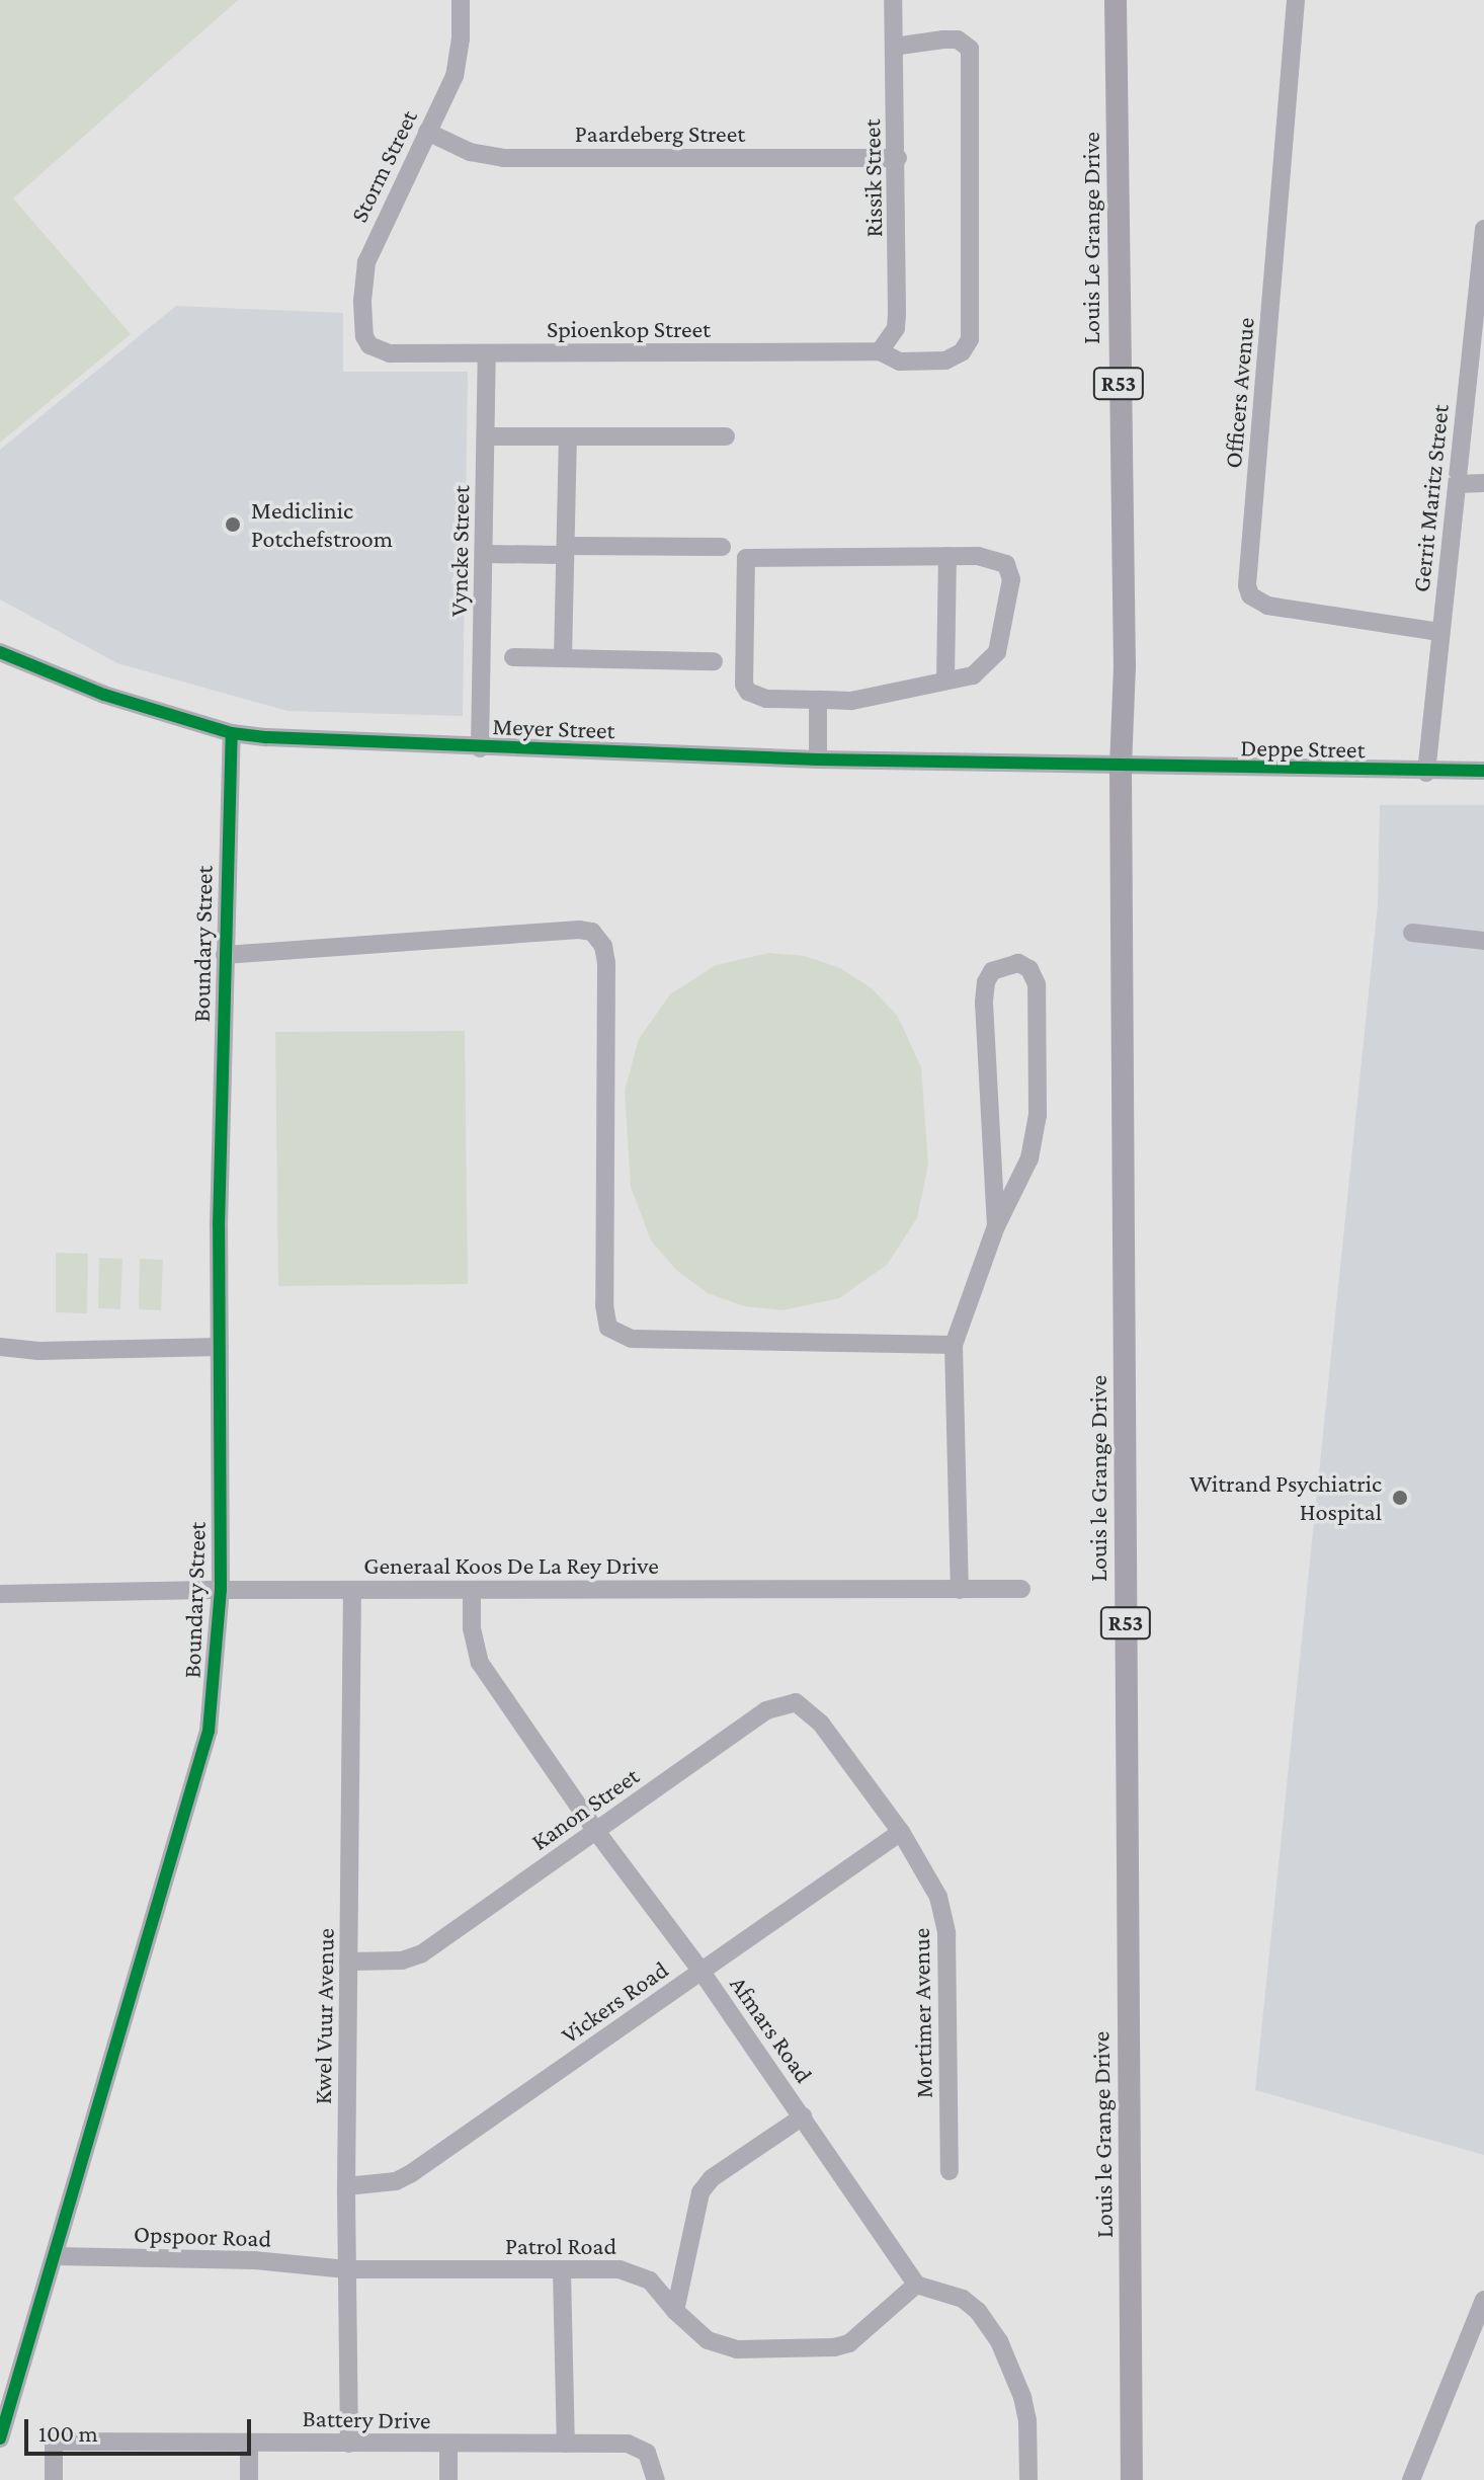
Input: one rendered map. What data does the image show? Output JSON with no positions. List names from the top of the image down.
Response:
{
  "streets": {
    "main road": ["Louis Le Grange Drive", "R53", "Louis le Grange Drive"],
    "street": [
      "Paardeberg Street",
      "Storm Street",
      "Rissik Street",
      "Spioenkop Street",
      "Officers Avenue",
      "Gerrit Maritz Street",
      "Vyncke Street",
      "Meyer Street",
      "Deppe Street",
      "Boundary Street",
      "Generaal Koos De La Rey Drive",
      "Kanon Street",
      "Vickers Road",
      "Mortimer Avenue",
      "Kwel Vuur Avenue",
      "Afmars Road",
      "Opspoor Road",
      "Patrol Road",
      "Battery Drive"
    ]
  },
  "crossings": [
    ["Paardeberg Street", "Storm Street"],
    ["Paardeberg Street", "Rissik Street"],
    ["Storm Street", "Spioenkop Street"],
    ["Rissik Street", "Spioenkop Street"],
    ["Louis Le Grange Drive", "Meyer Street"],
    ["Louis Le Grange Drive", "Deppe Street"],
    ["Louis Le Grange Drive", "Louis le Grange Drive"],
    ["Spioenkop Street", "Vyncke Street"],
    ["Officers Avenue", "Gerrit Maritz Street"],
    ["Gerrit Maritz Street", "Deppe Street"],
    ["Vyncke Street", "Meyer Street"],
    ["Meyer Street", "Deppe Street"],
    ["Meyer Street", "Boundary Street"],
    ["Meyer Street", "Louis le Grange Drive"],
    ["Deppe Street", "Louis le Grange Drive"],
    ["Boundary Street", "Generaal Koos De La Rey Drive"],
    ["Boundary Street", "Opspoor Road"],
    ["Generaal Koos De La Rey Drive", "Kwel Vuur Avenue"],
    ["Generaal Koos De La Rey Drive", "Afmars Road"],
    ["Kanon Street", "Mortimer Avenue"],
    ["Kanon Street", "Kwel Vuur Avenue"],
    ["Kanon Street", "Afmars Road"],
    ["Vickers Road", "Mortimer Avenue"],
    ["Vickers Road", "Kwel Vuur Avenue"],
    ["Vickers Road", "Afmars Road"],
    ["Kwel Vuur Avenue", "Opspoor Road"],
    ["Kwel Vuur Avenue", "Patrol Road"],
    ["Kwel Vuur Avenue", "Battery Drive"],
    ["Afmars Road", "Patrol Road"],
    ["Opspoor Road", "Patrol Road"]
  ],
  "places": ["Mediclinic Potchefstroom", "Witrand Psychiatric Hospital"],
  "scale_bar": "100 m"
}
